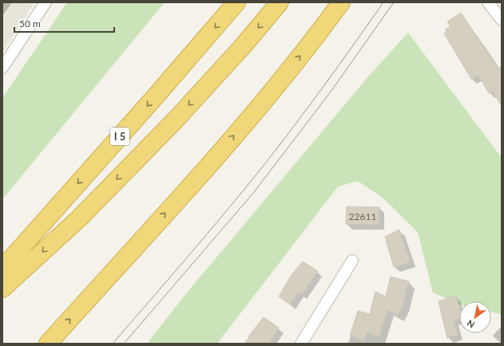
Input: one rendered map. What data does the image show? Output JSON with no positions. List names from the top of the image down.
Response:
{
  "streets": {
    "highway": ["I 5"]
  },
  "house_numbers": ["22611"],
  "scale_bar": "50 m",
  "north": "bottom left"
}
